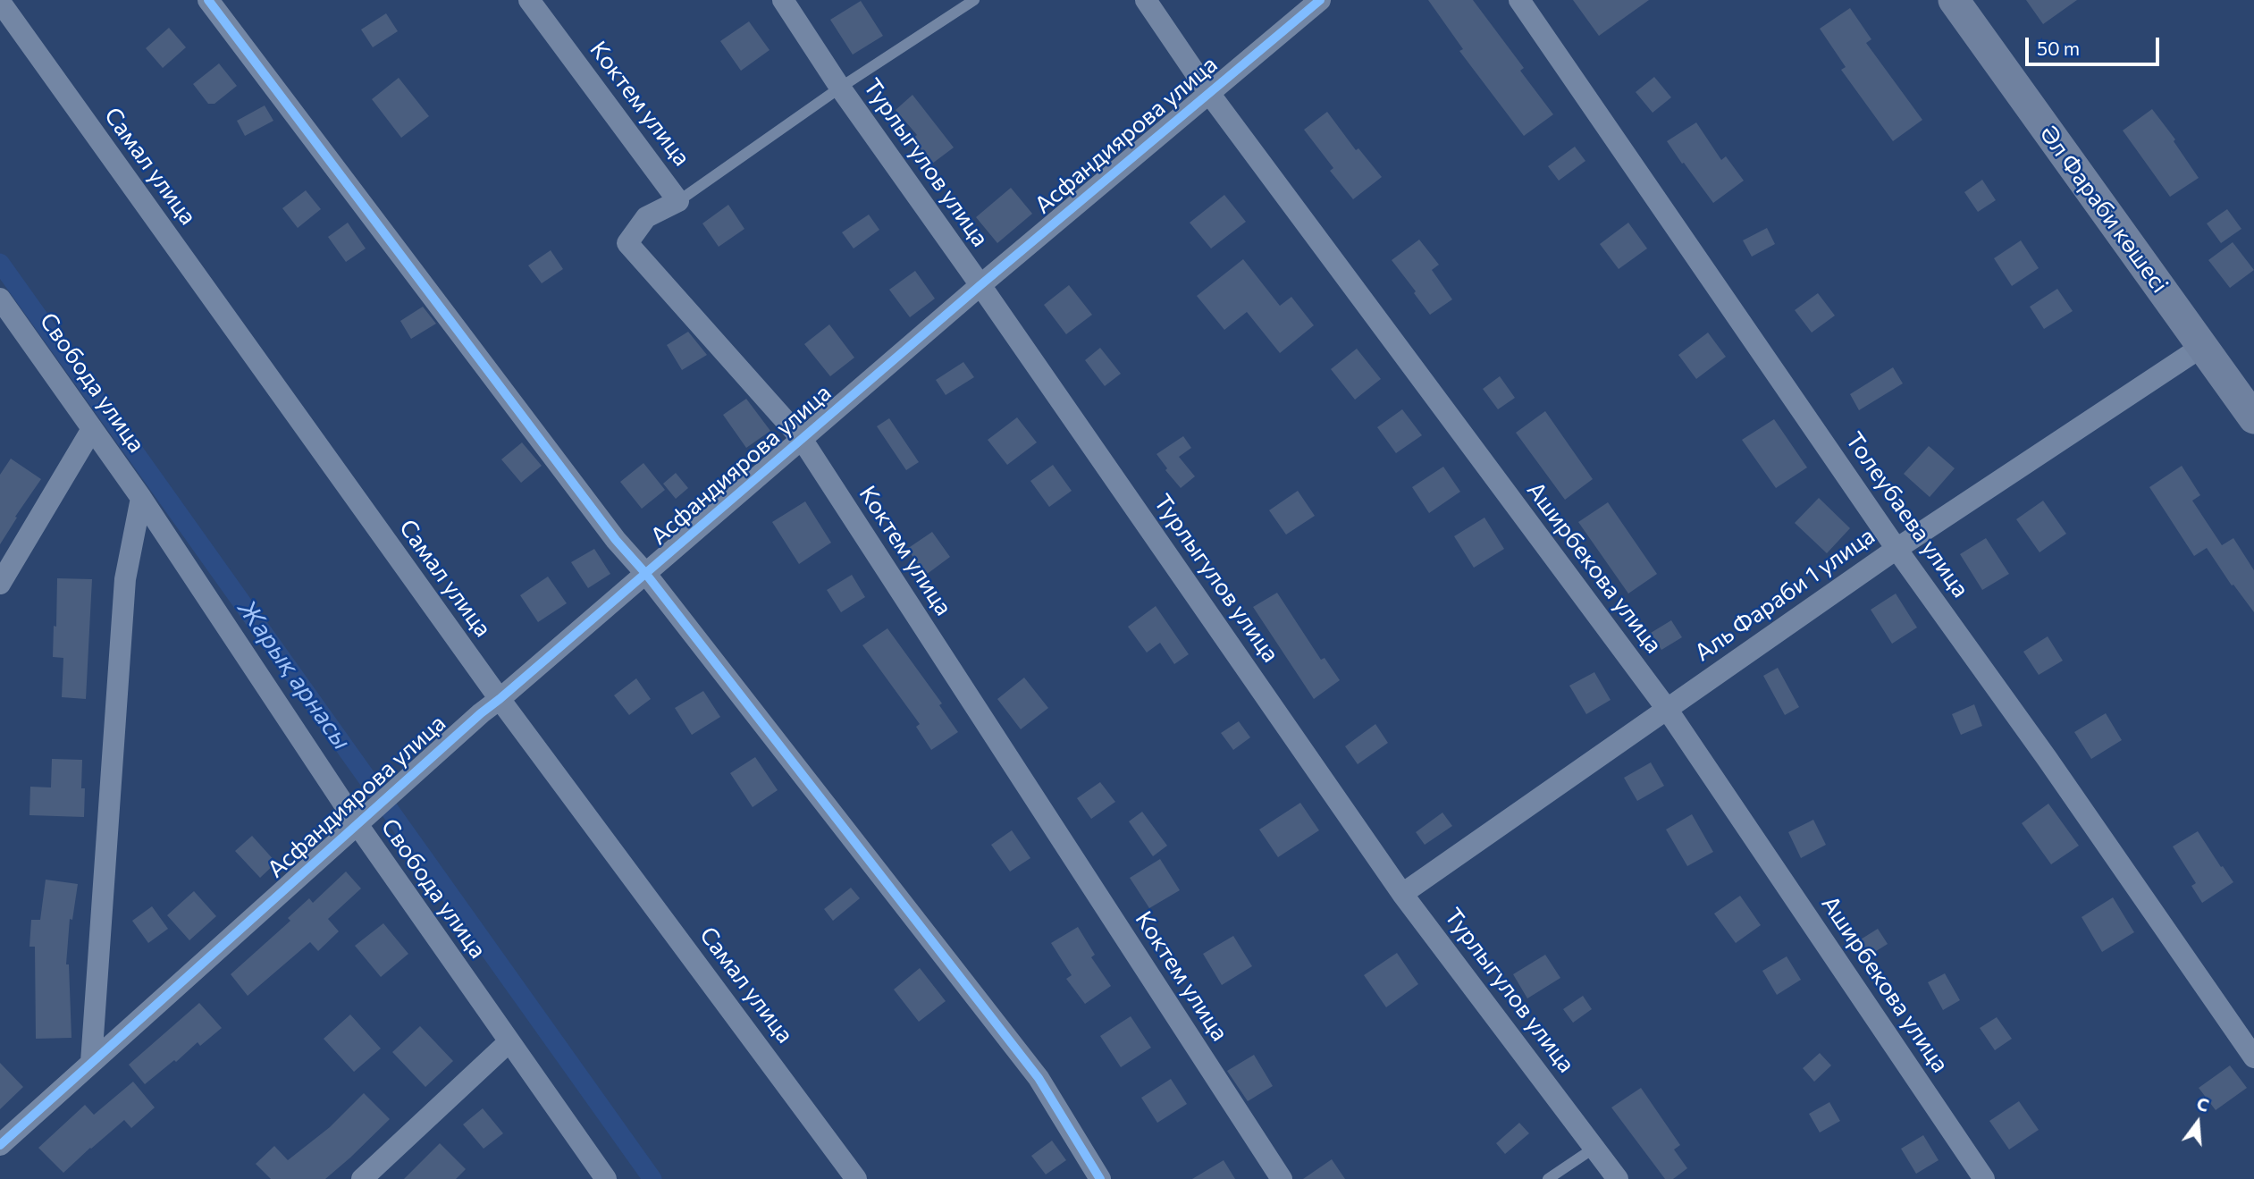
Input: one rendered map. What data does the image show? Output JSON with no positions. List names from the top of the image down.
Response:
{
  "streets": {
    "street": [
      "Коктем улица",
      "Асфандиярова улица",
      "Турлыгулов улица",
      "Самал улица",
      "Әл Фараби көшесі",
      "Свобода улица",
      "Толеубаева улица",
      "Аширбекова улица",
      "Аль Фараби 1 улица"
    ]
  },
  "crossings": [
    ["Коктем улица", "Асфандиярова улица"],
    ["Асфандиярова улица", "Турлыгулов улица"],
    ["Асфандиярова улица", "Самал улица"],
    ["Асфандиярова улица", "Свобода улица"],
    ["Асфандиярова улица", "Аширбекова улица"],
    ["Турлыгулов улица", "Аль Фараби 1 улица"],
    ["Әл Фараби көшесі", "Аль Фараби 1 улица"],
    ["Толеубаева улица", "Аль Фараби 1 улица"],
    ["Аширбекова улица", "Аль Фараби 1 улица"]
  ],
  "water": ["Жарық арнасы"],
  "scale_bar": "50 m",
  "north": "top"
}
